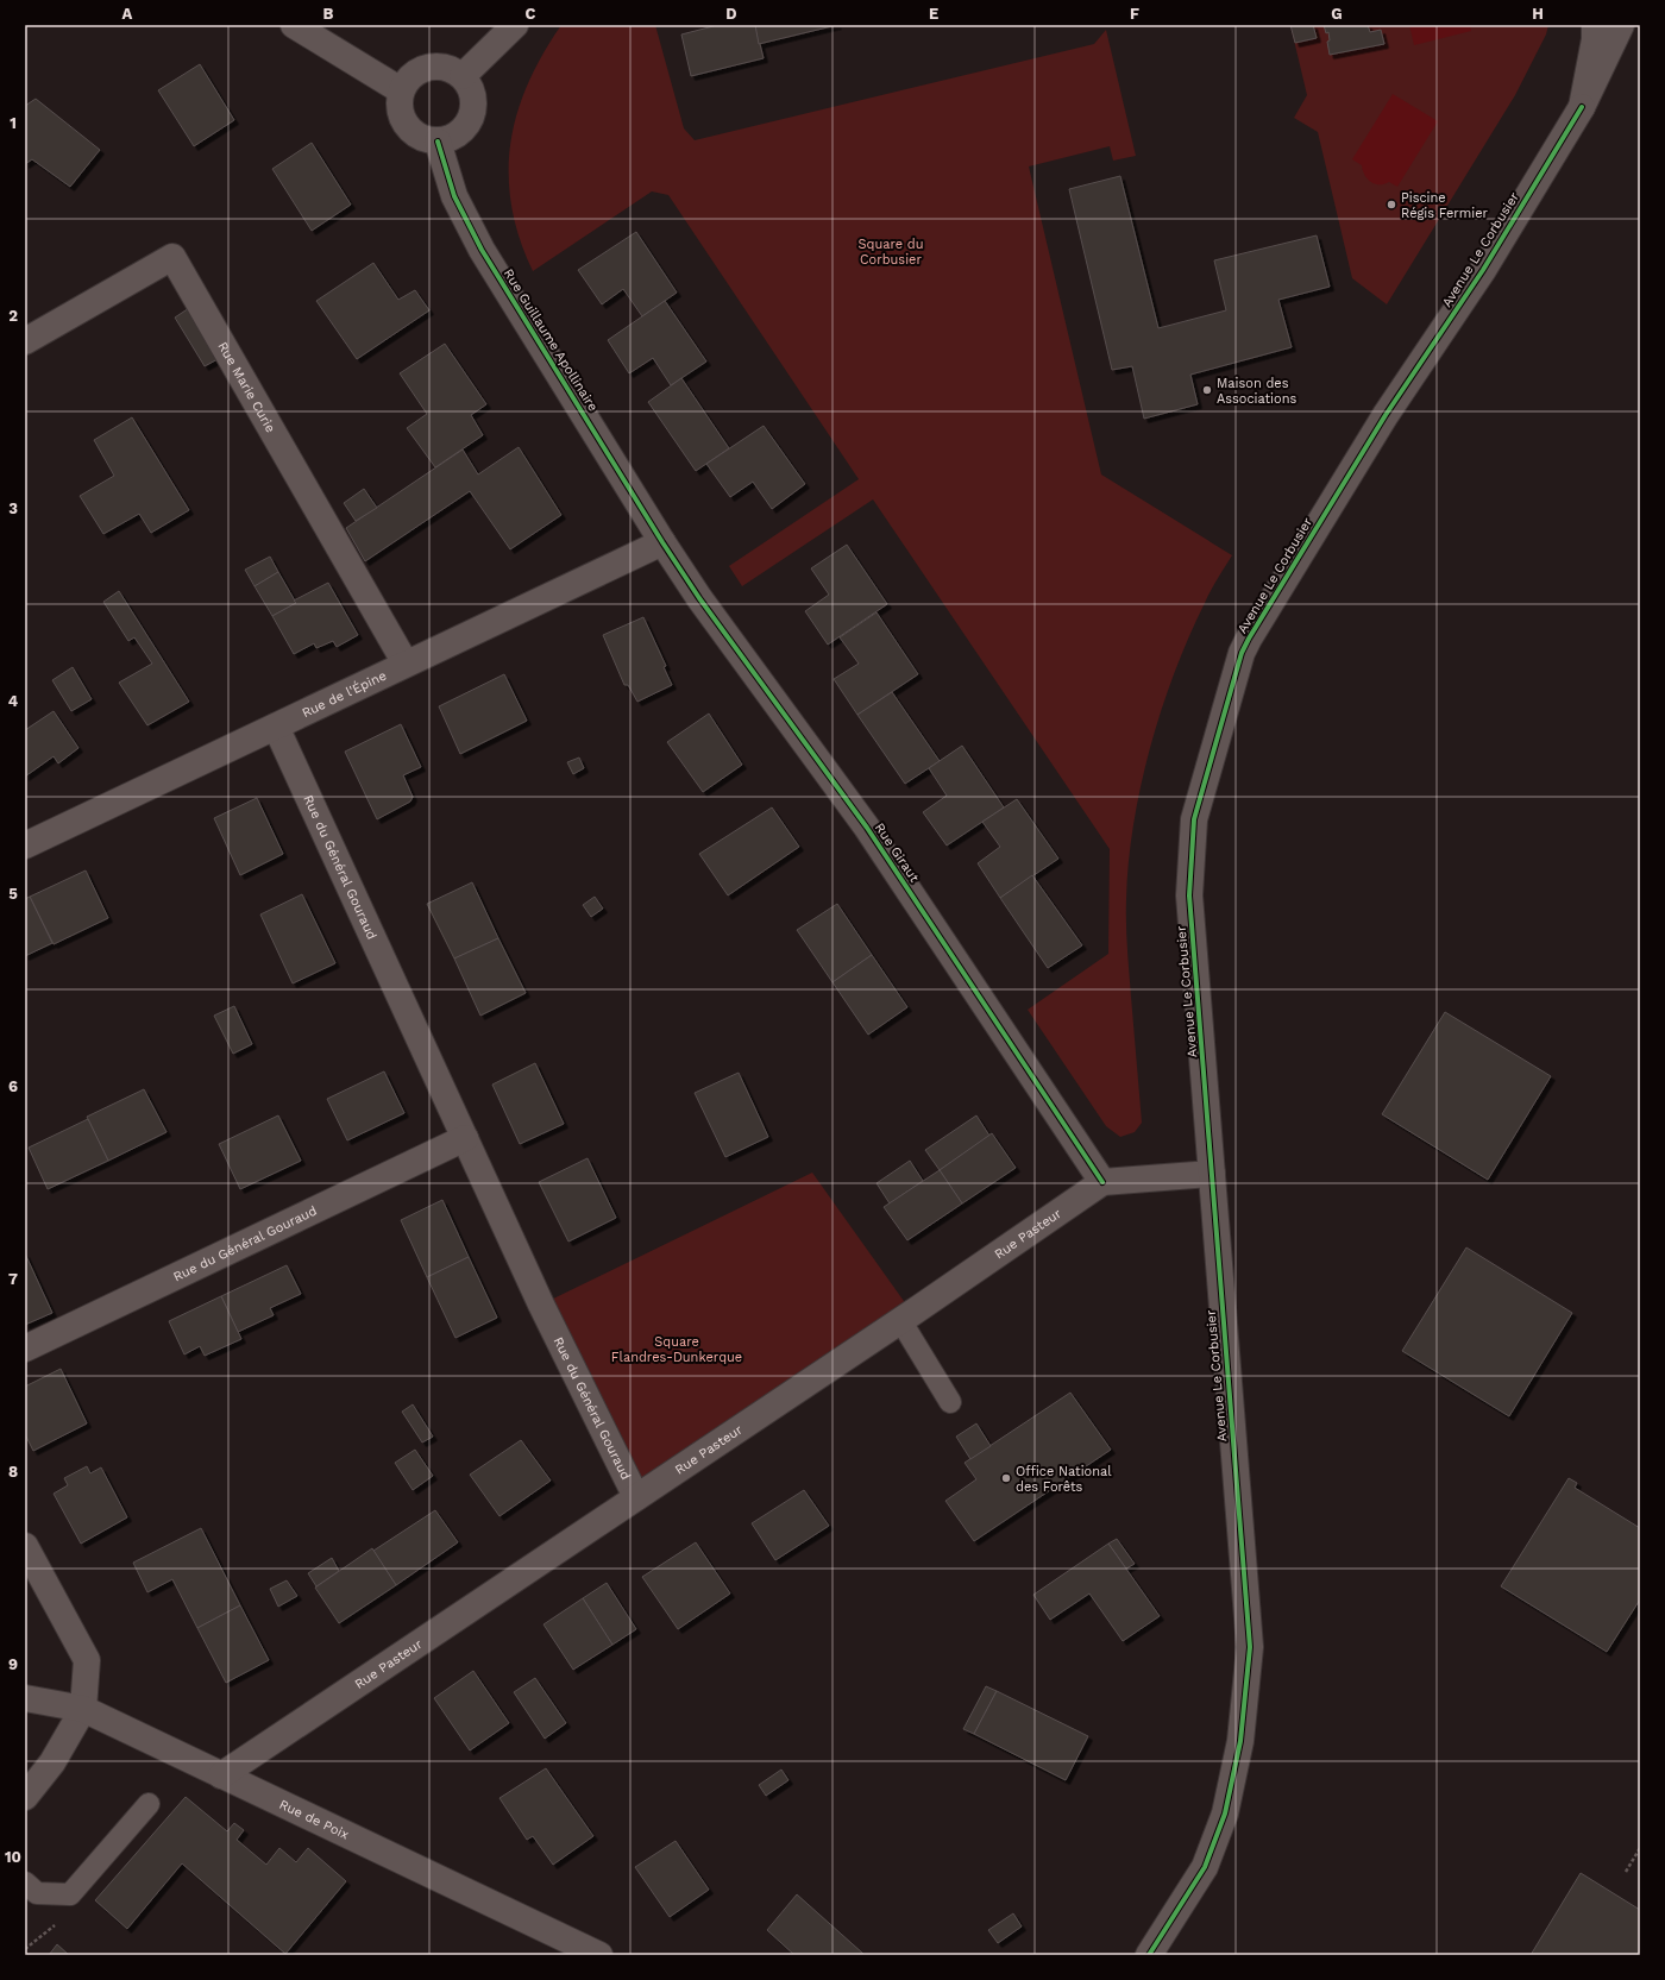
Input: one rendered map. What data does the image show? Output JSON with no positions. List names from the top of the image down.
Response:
{
  "streets": {
    "street": [
      "Avenue Le Corbusier",
      "Rue Guillaume Apollinaire",
      "Rue Marie Curie",
      "Rue de l'Épine",
      "Rue Giraut",
      "Rue du Général Gouraud",
      "Rue Pasteur",
      "Rue de Poix"
    ]
  },
  "crossings": [
    ["Avenue Le Corbusier", "Rue Pasteur"],
    ["Rue Guillaume Apollinaire", "Rue de l'Épine"],
    ["Rue Guillaume Apollinaire", "Rue Giraut"],
    ["Rue Marie Curie", "Rue de l'Épine"],
    ["Rue de l'Épine", "Rue Giraut"],
    ["Rue de l'Épine", "Rue du Général Gouraud"],
    ["Rue Giraut", "Rue Pasteur"],
    ["Rue du Général Gouraud", "Rue Pasteur"],
    ["Rue Pasteur", "Rue de Poix"]
  ],
  "parks": ["Square du Corbusier", "Square Flandres-Dunkerque"],
  "places": ["Piscine Régis Fermier", "Maison des Associations", "Office National des Forêts"],
  "grid": {
    "columns": [
      "A",
      "B",
      "C",
      "D",
      "E",
      "F",
      "G",
      "H"
    ],
    "rows": [
      "1",
      "2",
      "3",
      "4",
      "5",
      "6",
      "7",
      "8",
      "9",
      "10"
    ]
  }
}
